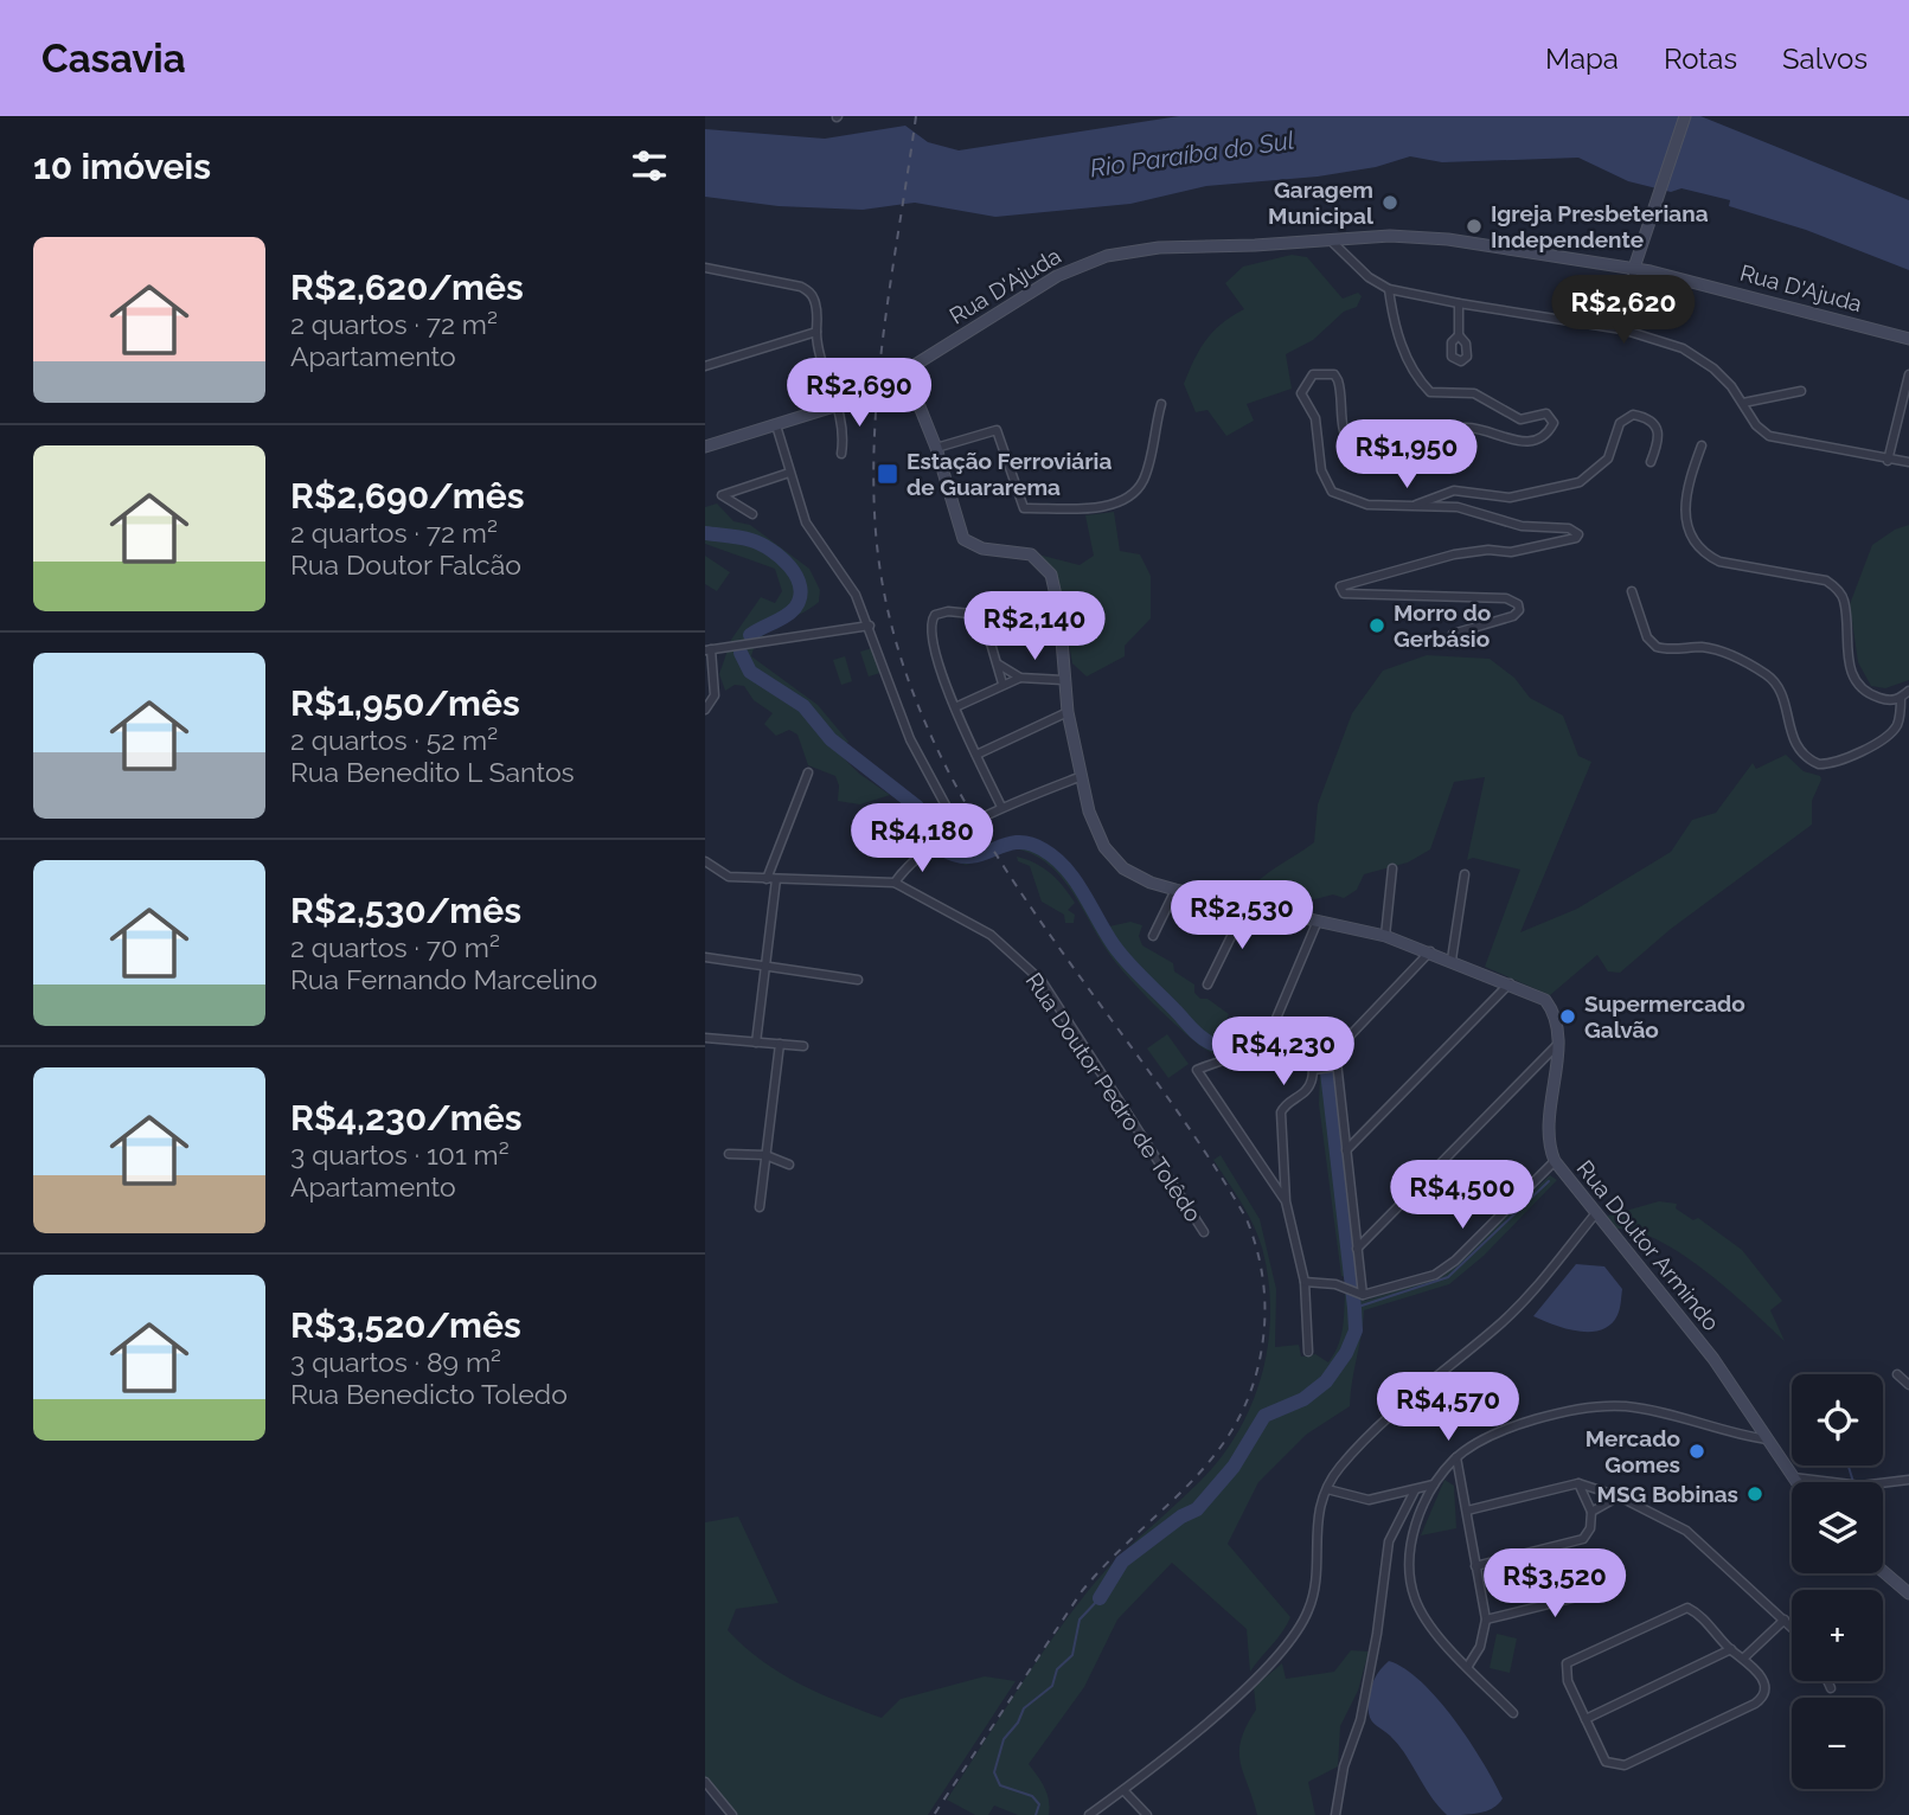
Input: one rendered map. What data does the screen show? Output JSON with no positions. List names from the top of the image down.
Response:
{
  "streets": {
    "street": ["Rua D'Ajuda", "Rua Doutor Pedro de Tolêdo", "Rua Doutor Armindo"]
  },
  "crossings": [
    ["Rua D'Ajuda", "Rua Doutor Armindo"]
  ],
  "water": ["Rio Paraíba do Sul"],
  "places": {
    "other": [
      "Garagem Municipal",
      "Igreja Presbeteriana Independente",
      "Morro do Gerbásio",
      "Supermercado Galvão",
      "Mercado Gomes",
      "MSG Bobinas"
    ],
    "transit": ["Estação Ferroviária de Guararema"]
  },
  "page": {
    "header": "Casavia",
    "nav": ["Mapa", "Rotas", "Salvos"],
    "heading": "10 imóveis",
    "list": [
      {
        "name": "R$2,620/mês",
        "note": "2 quartos · 72 m² · Apartamento"
      },
      {
        "name": "R$2,690/mês",
        "note": "2 quartos · 72 m² · Rua Doutor Falcão"
      },
      {
        "name": "R$1,950/mês",
        "note": "2 quartos · 52 m² · Rua Benedito L Santos"
      },
      {
        "name": "R$2,530/mês",
        "note": "2 quartos · 70 m² · Rua Fernando Marcelino"
      },
      {
        "name": "R$4,230/mês",
        "note": "3 quartos · 101 m² · Apartamento"
      },
      {
        "name": "R$3,520/mês",
        "note": "3 quartos · 89 m² · Rua Benedicto Toledo"
      }
    ],
    "price": [
      "R$2,620",
      "R$2,690",
      "R$1,950",
      "R$2,140",
      "R$4,180",
      "R$2,530",
      "R$4,230",
      "R$4,500",
      "R$4,570",
      "R$3,520"
    ],
    "map_buttons": ["+", "−"]
  }
}
